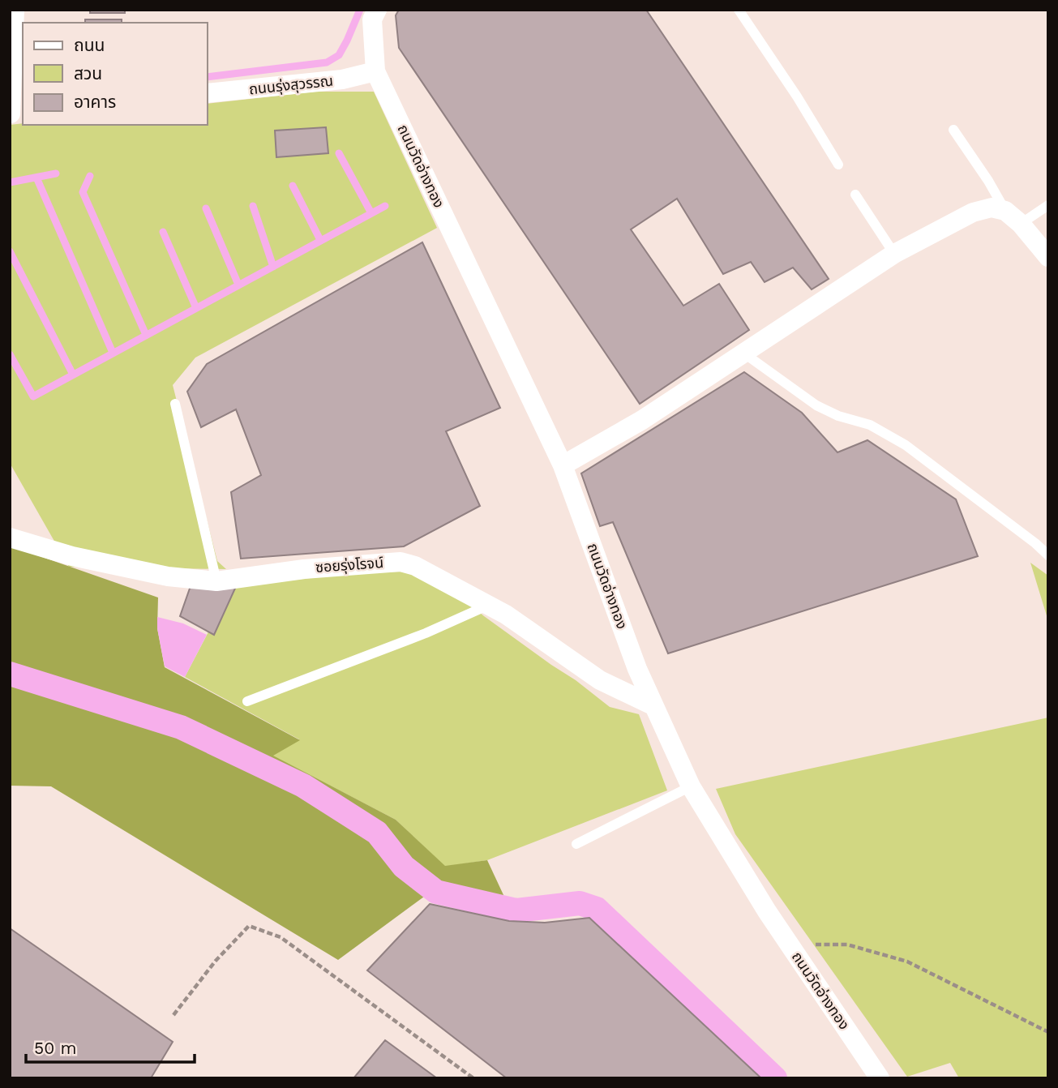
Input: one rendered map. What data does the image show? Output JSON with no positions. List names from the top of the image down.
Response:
{
  "streets": {
    "street": ["ถนนรุ่งสุวรรณ", "ถนนวัดอ่างทอง", "ซอยรุ่งโรจน์"]
  },
  "crossings": [
    ["ถนนรุ่งสุวรรณ", "ถนนวัดอ่างทอง"],
    ["ถนนวัดอ่างทอง", "ซอยรุ่งโรจน์"]
  ],
  "legend": ["ถนน", "สวน", "อาคาร"],
  "scale_bar": "50 m"
}
